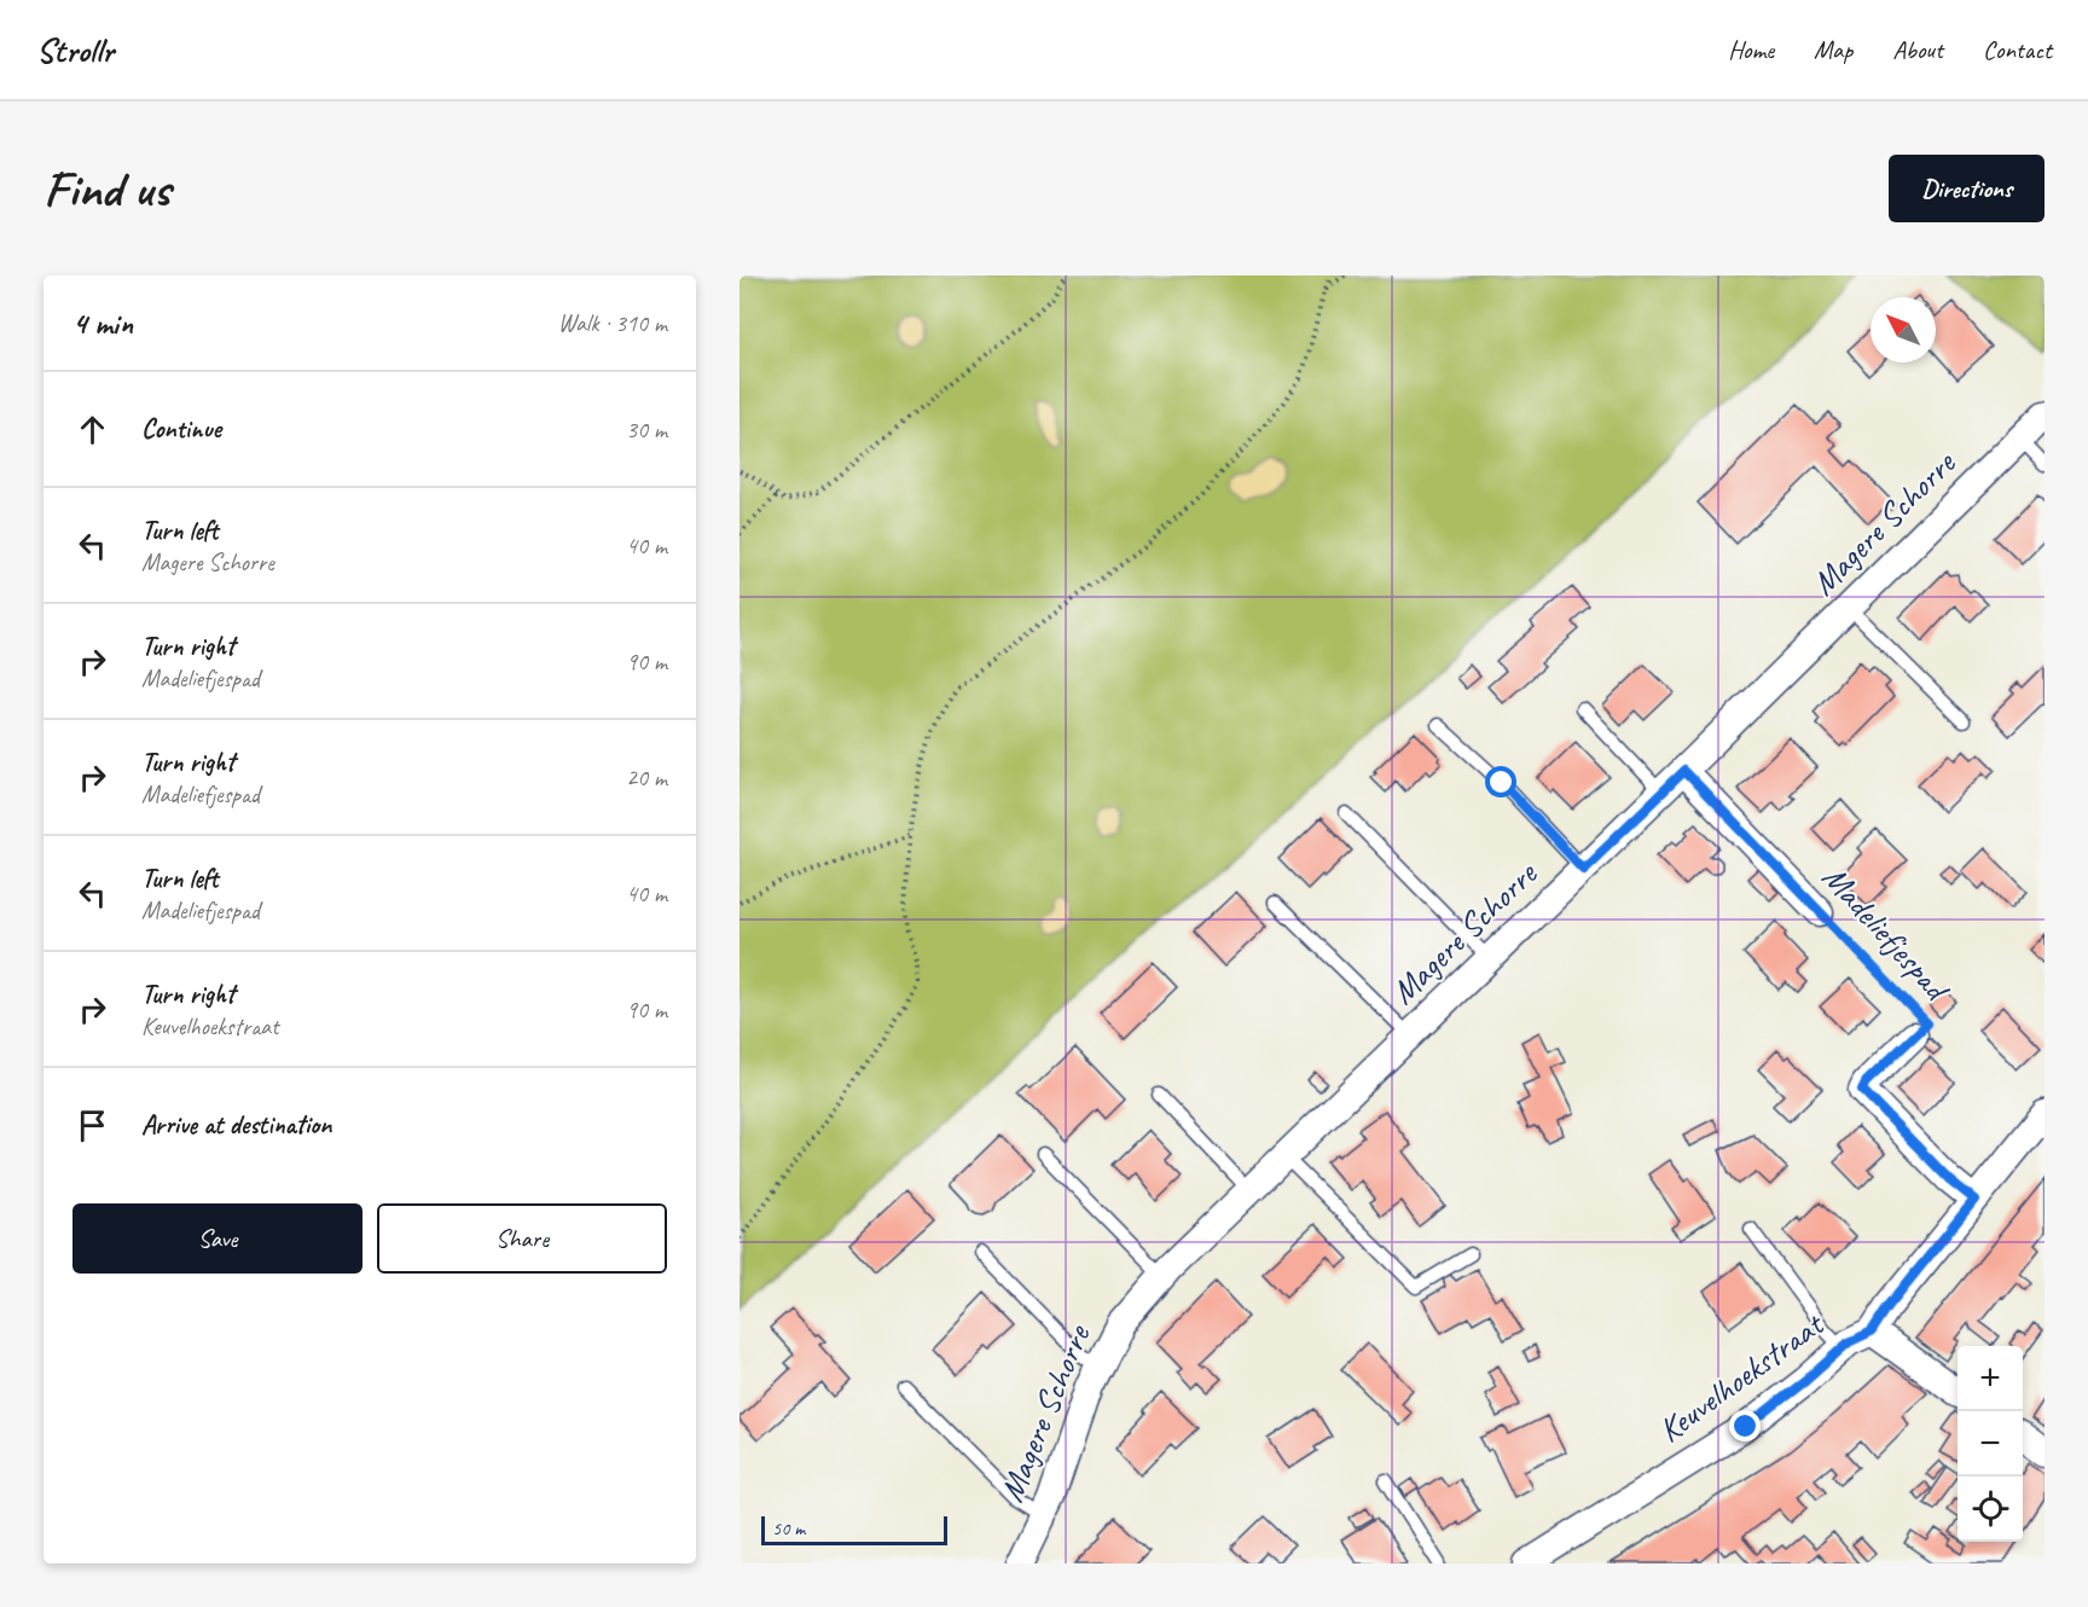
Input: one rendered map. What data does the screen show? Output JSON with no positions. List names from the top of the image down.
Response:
{
  "streets": {
    "street": ["Magere Schorre", "Madeliefjespad", "Keuvelhoekstraat"]
  },
  "crossings": [
    ["Magere Schorre", "Madeliefjespad"],
    ["Madeliefjespad", "Keuvelhoekstraat"]
  ],
  "scale_bar": "50 m",
  "north": "top left",
  "page": {
    "header": "Strollr",
    "nav": [
      "Home",
      "Map",
      "About",
      "Contact"
    ],
    "buttons": [
      "Directions",
      ["Save", "Share"]
    ],
    "title": "Find us",
    "heading": ["4 min", "Walk · 310 m"],
    "list": [
      ["Continue", "30 m"],
      ["Turn left", "Magere Schorre", "40 m"],
      ["Turn right", "Madeliefjespad", "90 m"],
      ["Turn right", "Madeliefjespad", "20 m"],
      ["Turn left", "Madeliefjespad", "40 m"],
      ["Turn right", "Keuvelhoekstraat", "90 m"],
      "Arrive at destination"
    ],
    "map_buttons": ["+", "−"],
    "scale": "50 m"
  }
}
